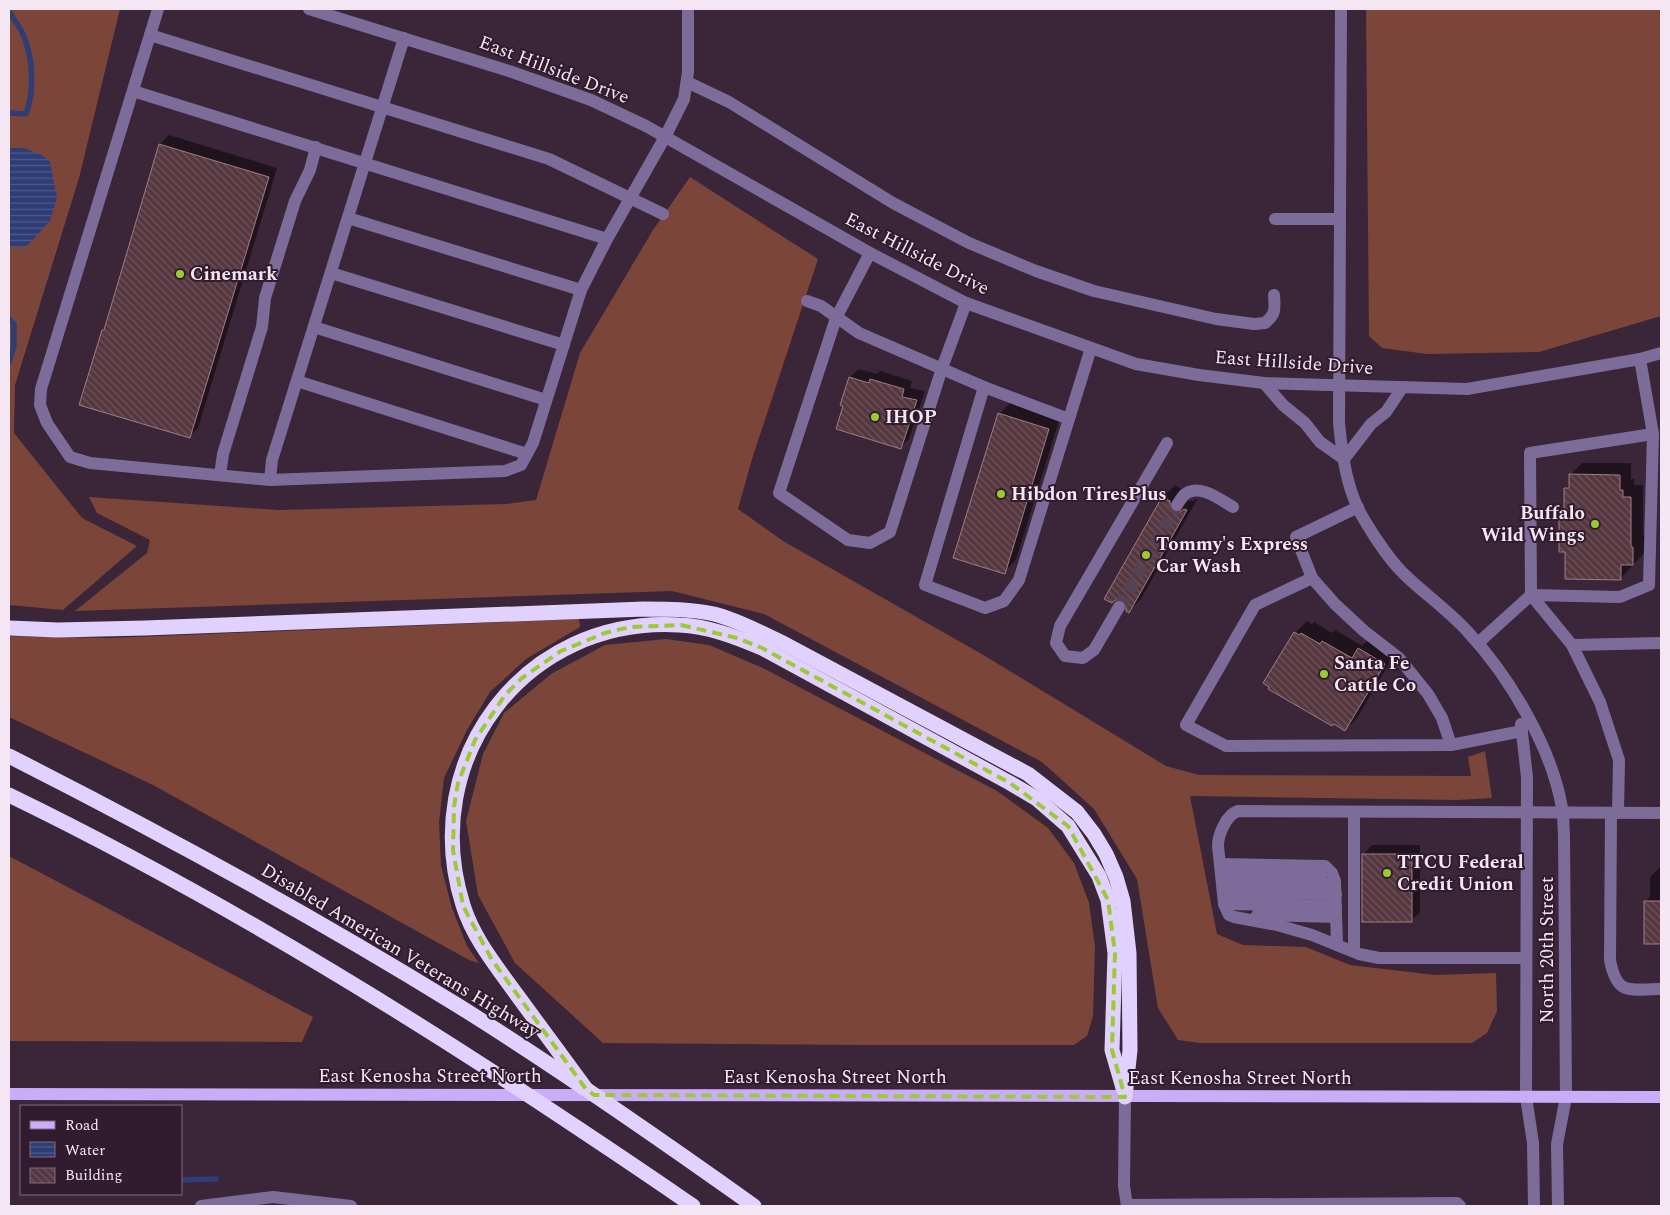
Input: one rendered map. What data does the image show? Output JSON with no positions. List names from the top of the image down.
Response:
{
  "streets": {
    "highway": ["Disabled American Veterans Highway"],
    "main road": ["East Kenosha Street North"],
    "street": ["East Hillside Drive", "North 20th Street"]
  },
  "crossings": [
    ["East Hillside Drive", "North 20th Street"],
    ["North 20th Street", "East Kenosha Street North"]
  ],
  "places": [
    "Cinemark",
    "IHOP",
    "Hibdon TiresPlus",
    "Buffalo Wild Wings",
    "Tommy's Express Car Wash",
    "Santa Fe Cattle Co",
    "TTCU Federal Credit Union"
  ],
  "legend": ["Road", "Water", "Building"]
}
